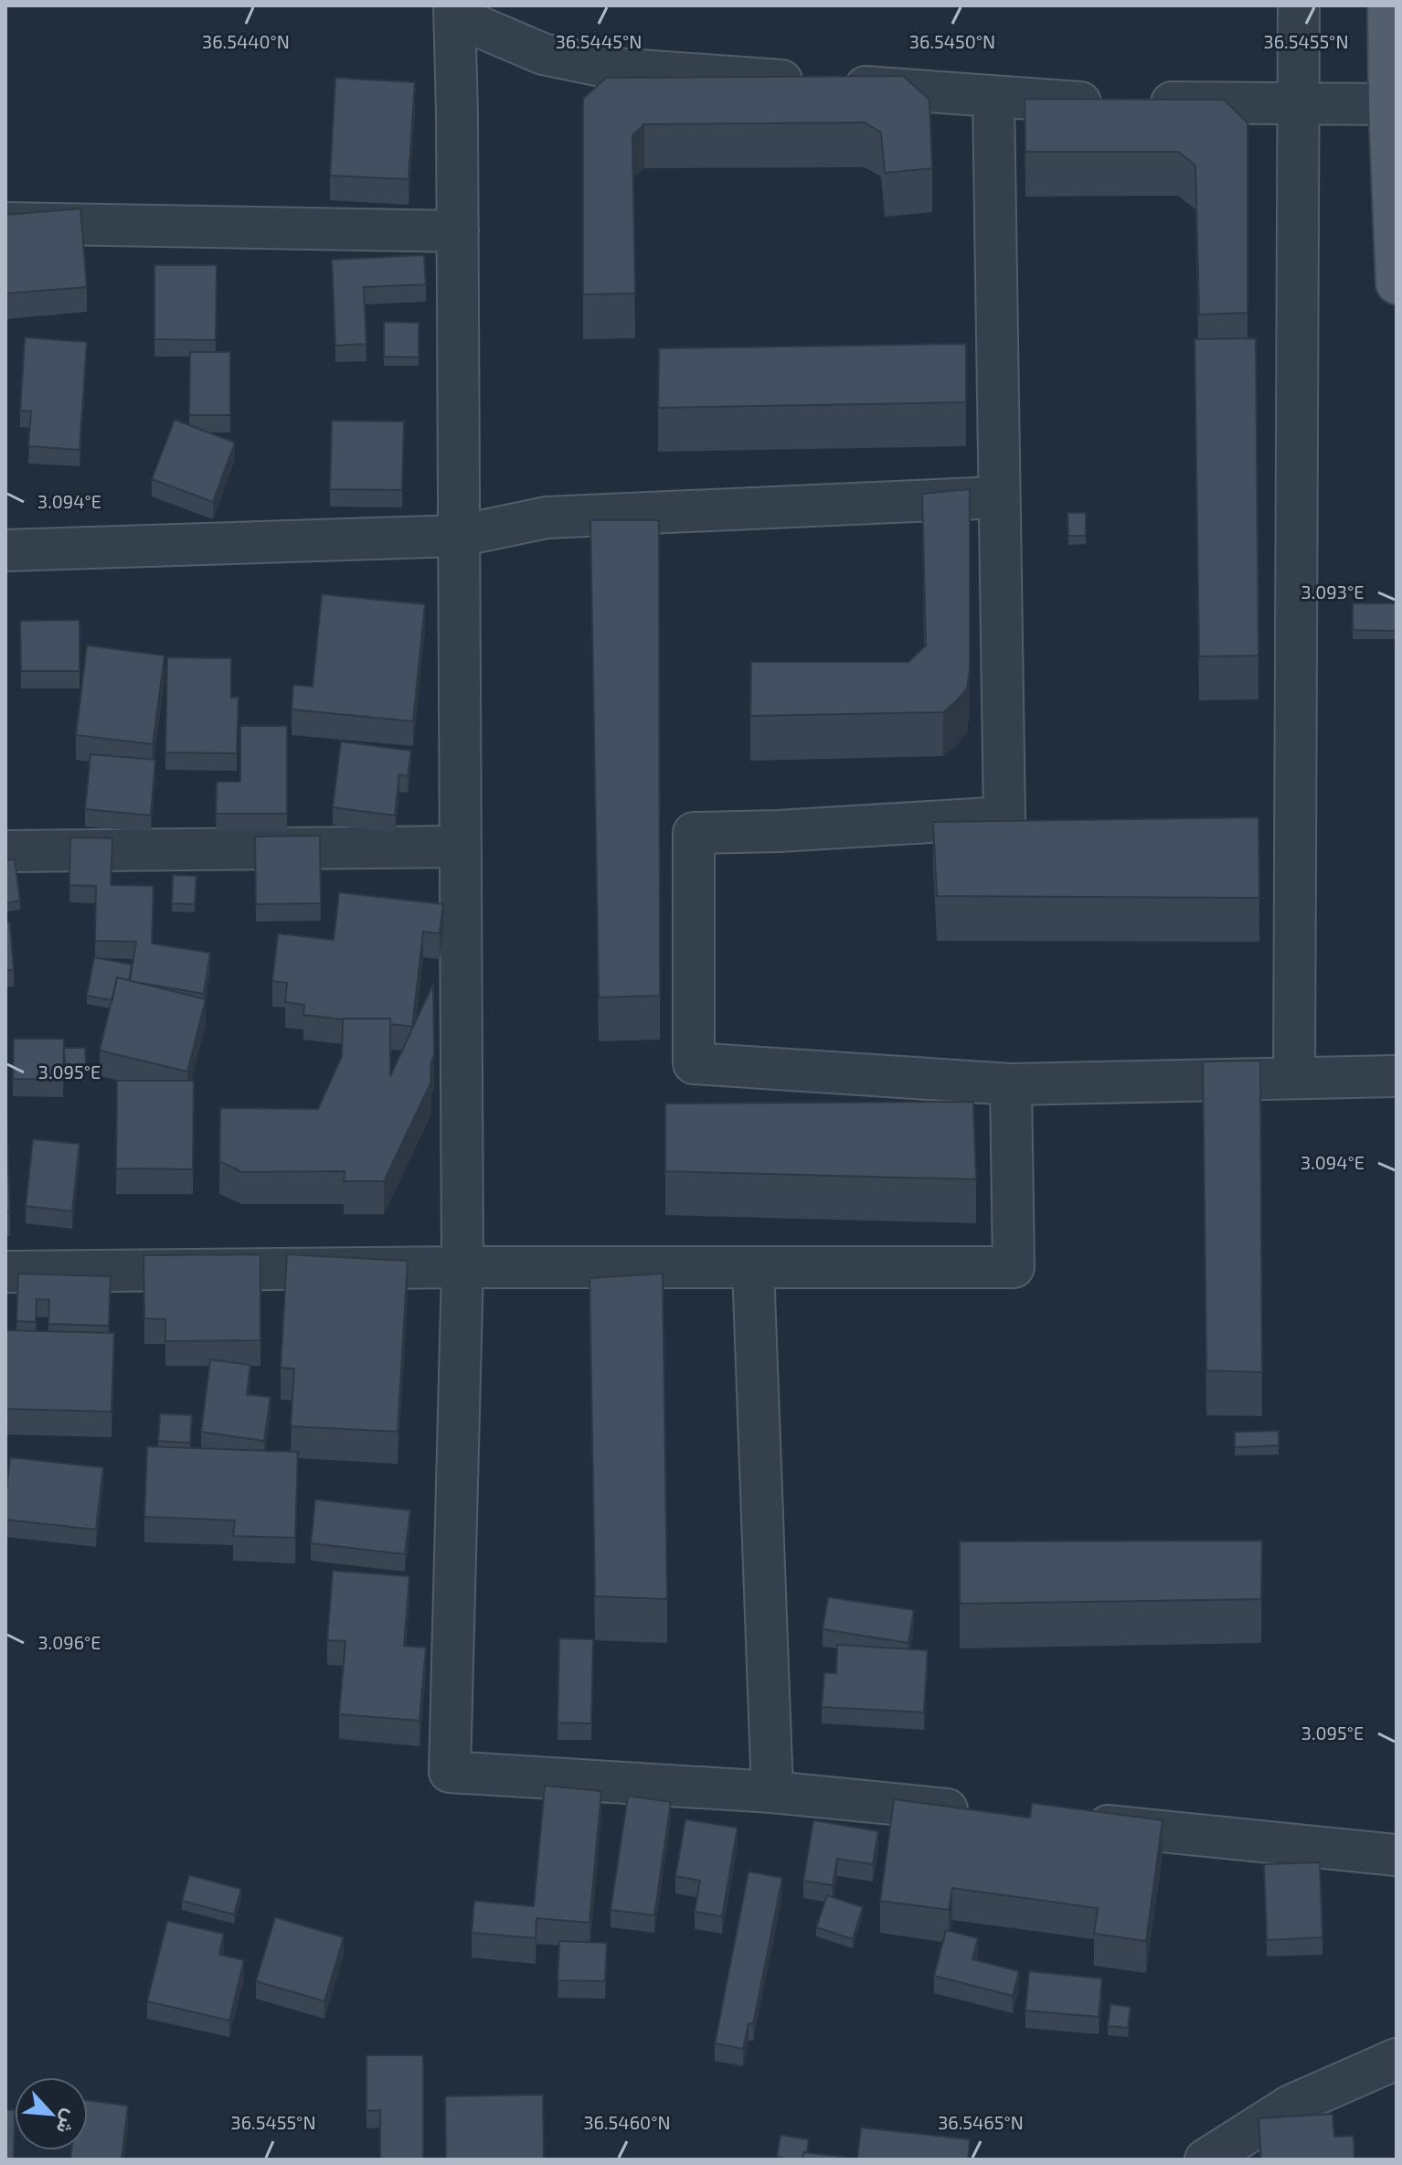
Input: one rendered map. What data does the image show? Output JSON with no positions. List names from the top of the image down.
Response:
{
  "north": "bottom right",
  "coordinates": [
    "36.5440°N",
    "36.5445°N",
    "36.5450°N",
    "36.5455°N",
    "3.094°E",
    "3.093°E",
    "3.095°E",
    "3.096°E",
    "36.5460°N",
    "36.5465°N"
  ]
}
